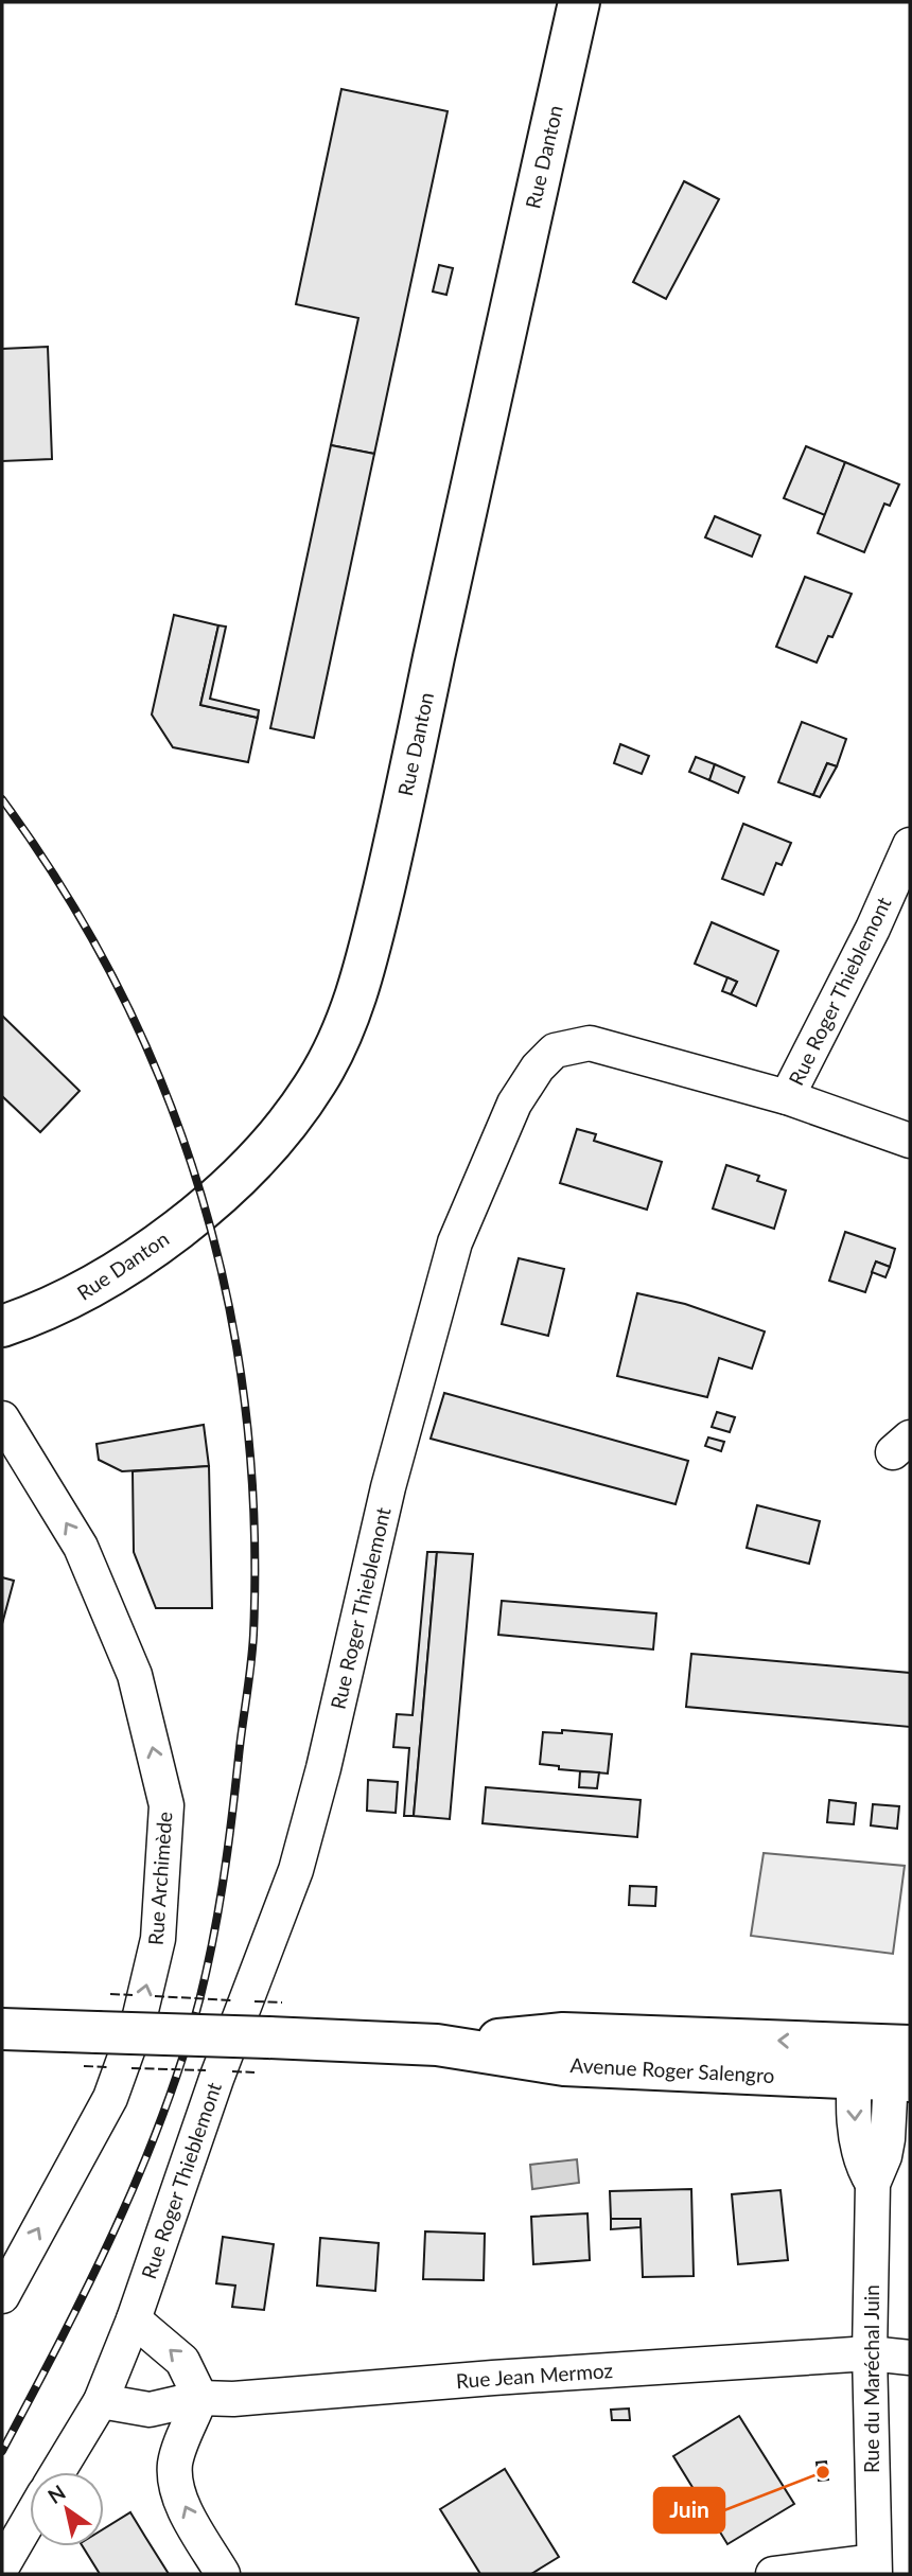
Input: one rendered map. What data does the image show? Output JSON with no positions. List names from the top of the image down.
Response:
{
  "streets": {
    "street": [
      "Rue Danton",
      "Rue Roger Thieblemont",
      "Rue Archimède",
      "Avenue Roger Salengro",
      "Rue Jean Mermoz",
      "Rue du Maréchal Juin"
    ]
  },
  "crossings": [
    ["Rue Roger Thieblemont", "Rue Jean Mermoz"],
    ["Avenue Roger Salengro", "Rue du Maréchal Juin"],
    ["Rue Jean Mermoz", "Rue du Maréchal Juin"]
  ],
  "one_way": ["Rue Archimède"],
  "places": ["Juin"],
  "north": "top left"
}
